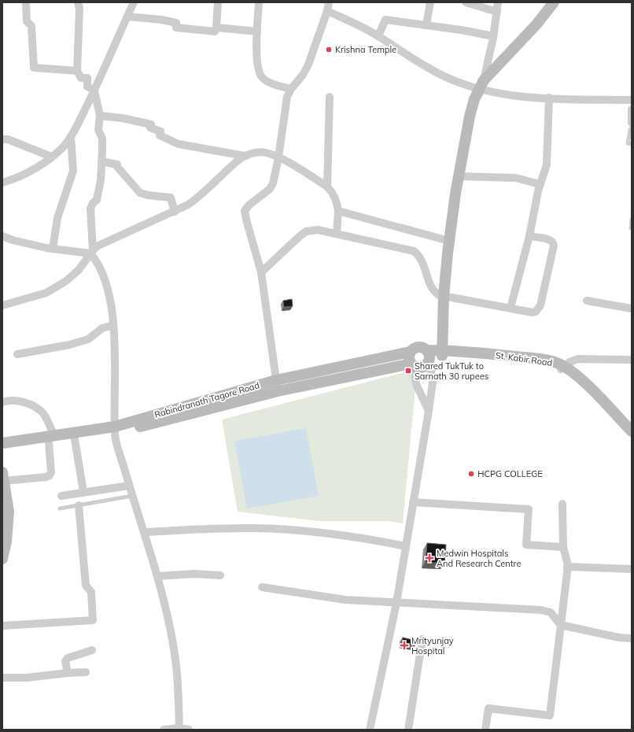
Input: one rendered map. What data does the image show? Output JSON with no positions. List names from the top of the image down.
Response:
{
  "streets": {
    "main road": ["St. Kabir Road", "Rabindranath Tagore Road"]
  },
  "crossings": [
    ["St. Kabir Road", "Rabindranath Tagore Road"]
  ],
  "places": {
    "other": ["Krishna Temple", "HCPG COLLEGE"],
    "transit": ["Shared TukTuk to Sarnath 30 rupees"],
    "health": ["Medwin Hospitals And Research Centre", "Mrityunjay Hospital"]
  }
}
